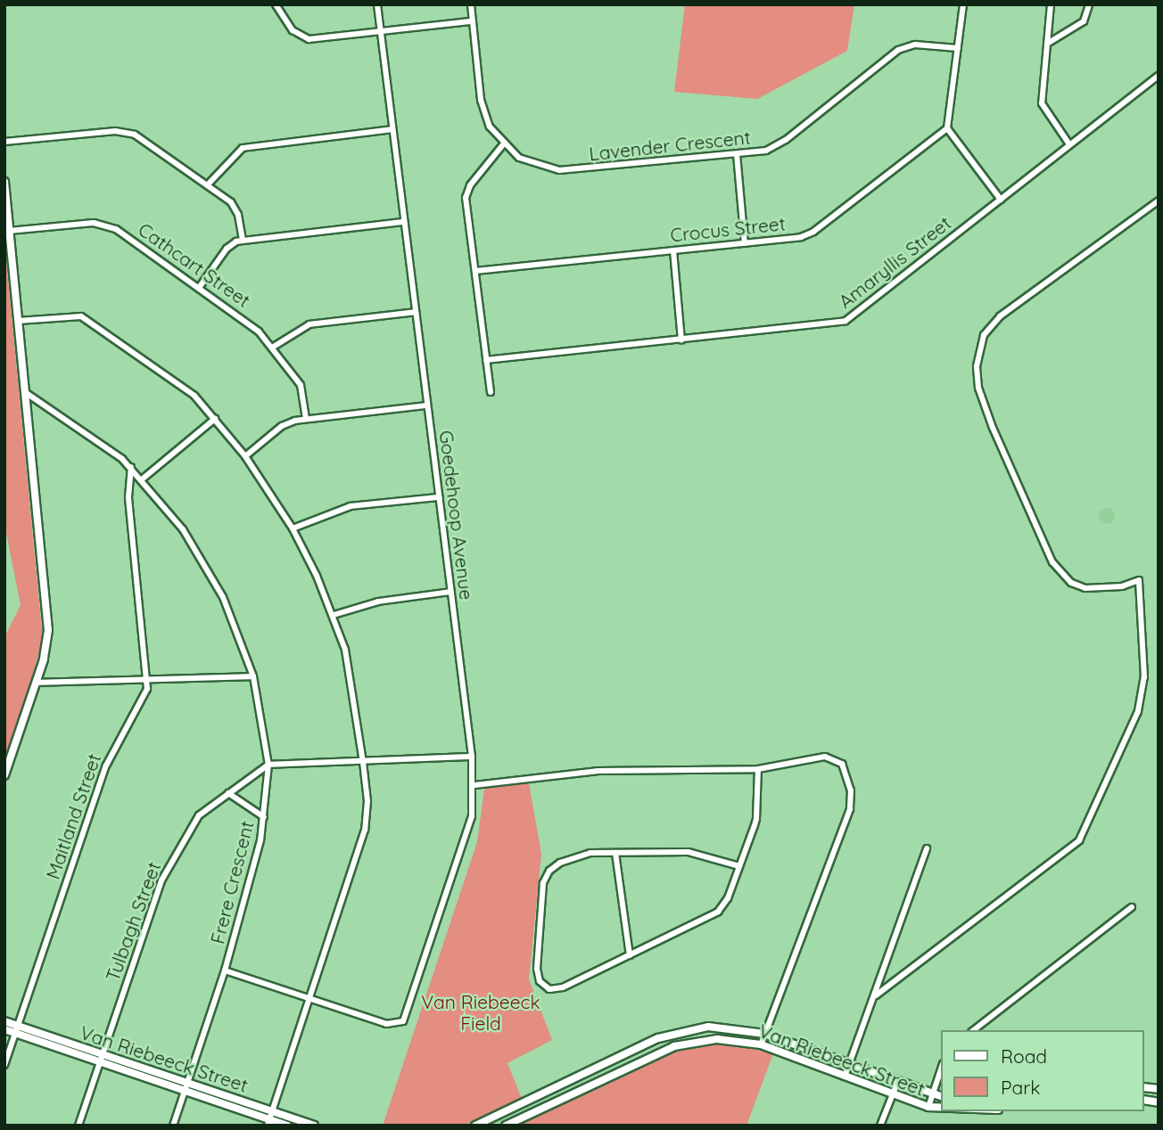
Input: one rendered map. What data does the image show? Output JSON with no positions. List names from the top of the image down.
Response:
{
  "streets": {
    "street": [
      "Lavender Crescent",
      "Crocus Street",
      "Amaryllis Street",
      "Cathcart Street",
      "Goedehoop Avenue",
      "Maitland Street",
      "Frere Crescent",
      "Tulbagh Street",
      "Van Riebeeck Street"
    ]
  },
  "crossings": [
    ["Maitland Street", "Frere Crescent"],
    ["Maitland Street", "Van Riebeeck Street"],
    ["Frere Crescent", "Tulbagh Street"],
    ["Frere Crescent", "Van Riebeeck Street"],
    ["Tulbagh Street", "Van Riebeeck Street"]
  ],
  "parks": ["Van Riebeeck Field"],
  "legend": ["Road", "Park"]
}
